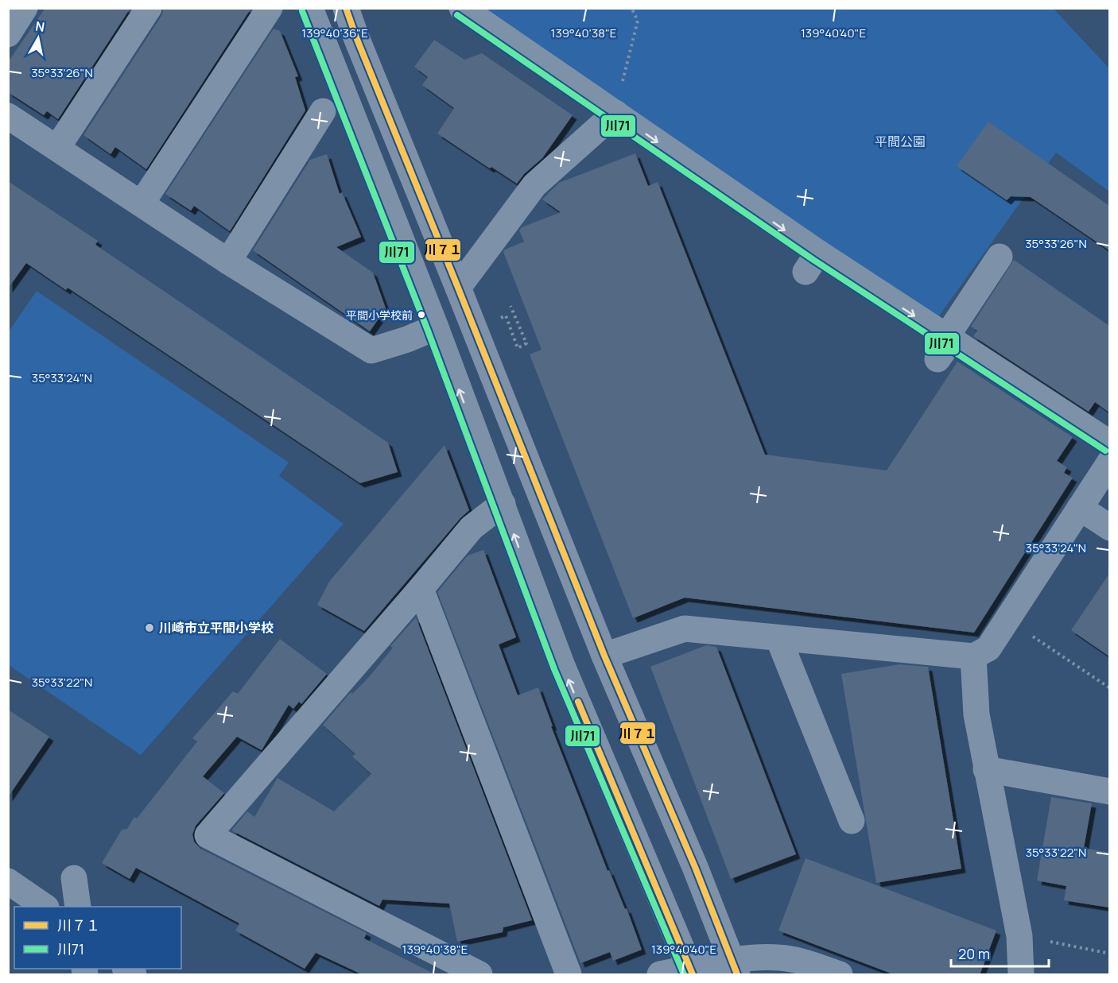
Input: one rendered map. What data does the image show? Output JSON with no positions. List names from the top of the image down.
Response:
{
  "parks": ["平間公園"],
  "places": ["平間小学校前", "川崎市立平間小学校"],
  "lines": ["transit line 川７１", "transit line 川71"],
  "legend": ["川７１", "川71"],
  "scale_bar": "20 m",
  "north": "top",
  "coordinates": [
    "139°40'38\"E",
    "139°40'36\"E",
    "139°40'40\"E",
    "35°33'26\"N",
    "35°33'24\"N",
    "35°33'22\"N"
  ]
}
